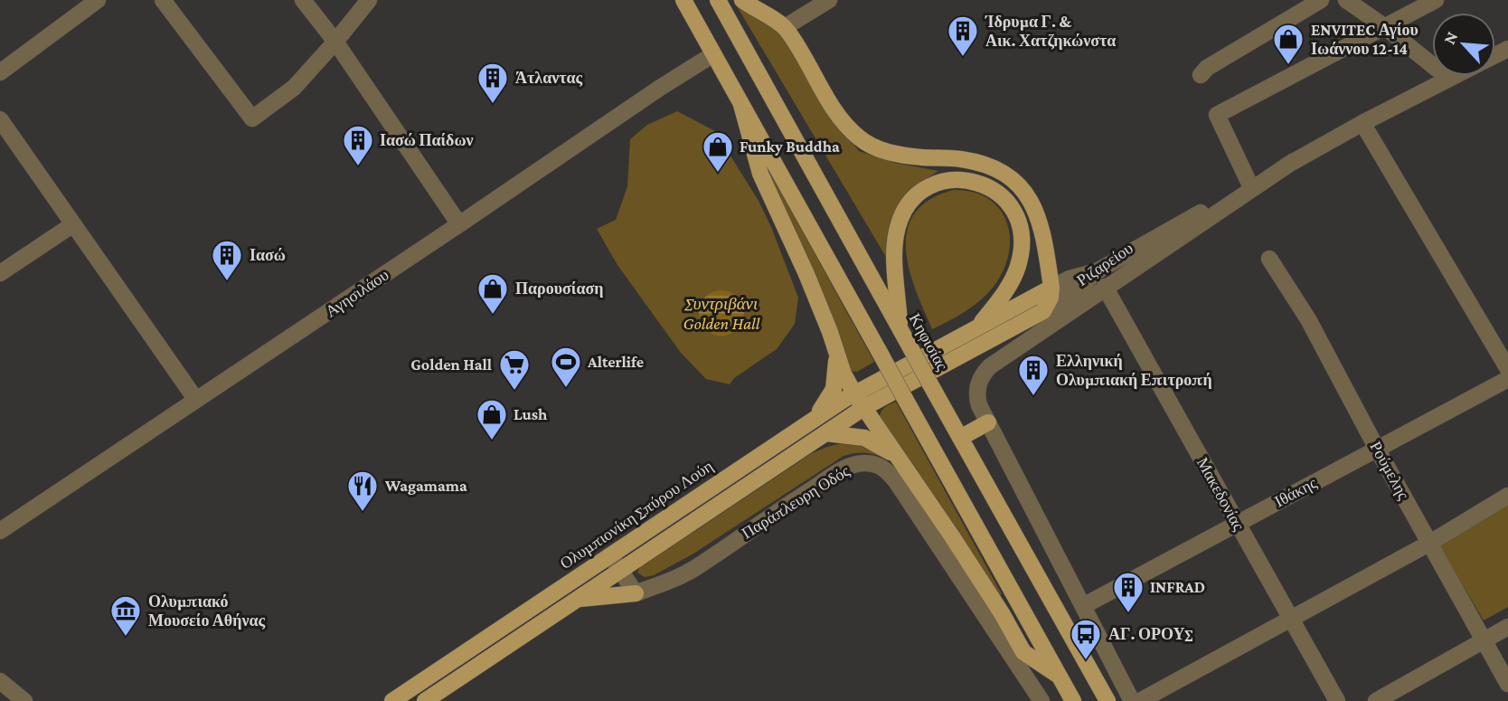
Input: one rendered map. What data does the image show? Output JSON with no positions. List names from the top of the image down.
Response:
{
  "streets": {
    "main road": ["Ριζαρείου", "Κηφισίας", "Ολυμπιονίκη Σπύρου Λούη"],
    "street": [
      "Αγησιλάου",
      "Ρούμελης",
      "Ιθάκης",
      "Μακεδονίας",
      "Παράπλευρη Οδός"
    ]
  },
  "crossings": [
    ["Ριζαρείου", "Κηφισίας"],
    ["Ριζαρείου", "Ιθάκης"],
    ["Ριζαρείου", "Μακεδονίας"],
    ["Ριζαρείου", "Ολυμπιονίκη Σπύρου Λούη"],
    ["Ρούμελης", "Ιθάκης"],
    ["Ιθάκης", "Μακεδονίας"]
  ],
  "water": ["Συντριβάνι Golden Hall"],
  "places": {
    "building": [
      "Ίδρυμα Γ. & Αικ. Χατζηκώνστα",
      "Άτλαντας",
      "Ιασώ Παίδων",
      "Ιασώ",
      "Ελληνική Ολυμπιακή Επιτροπή",
      "INFRAD"
    ],
    "shop": [
      "ENVITEC Αγίου Ιωάννου 12-14",
      "Funky Buddha",
      "Παρουσίαση",
      "Lush"
    ],
    "sports": ["Alterlife"],
    "supermarket": ["Golden Hall"],
    "restaurant": ["Wagamama"],
    "museum": ["Ολυμπιακό Μουσείο Αθήνας"],
    "bus stop": ["ΑΓ. ΟΡΟΥΣ"]
  },
  "north": "top left"
}
